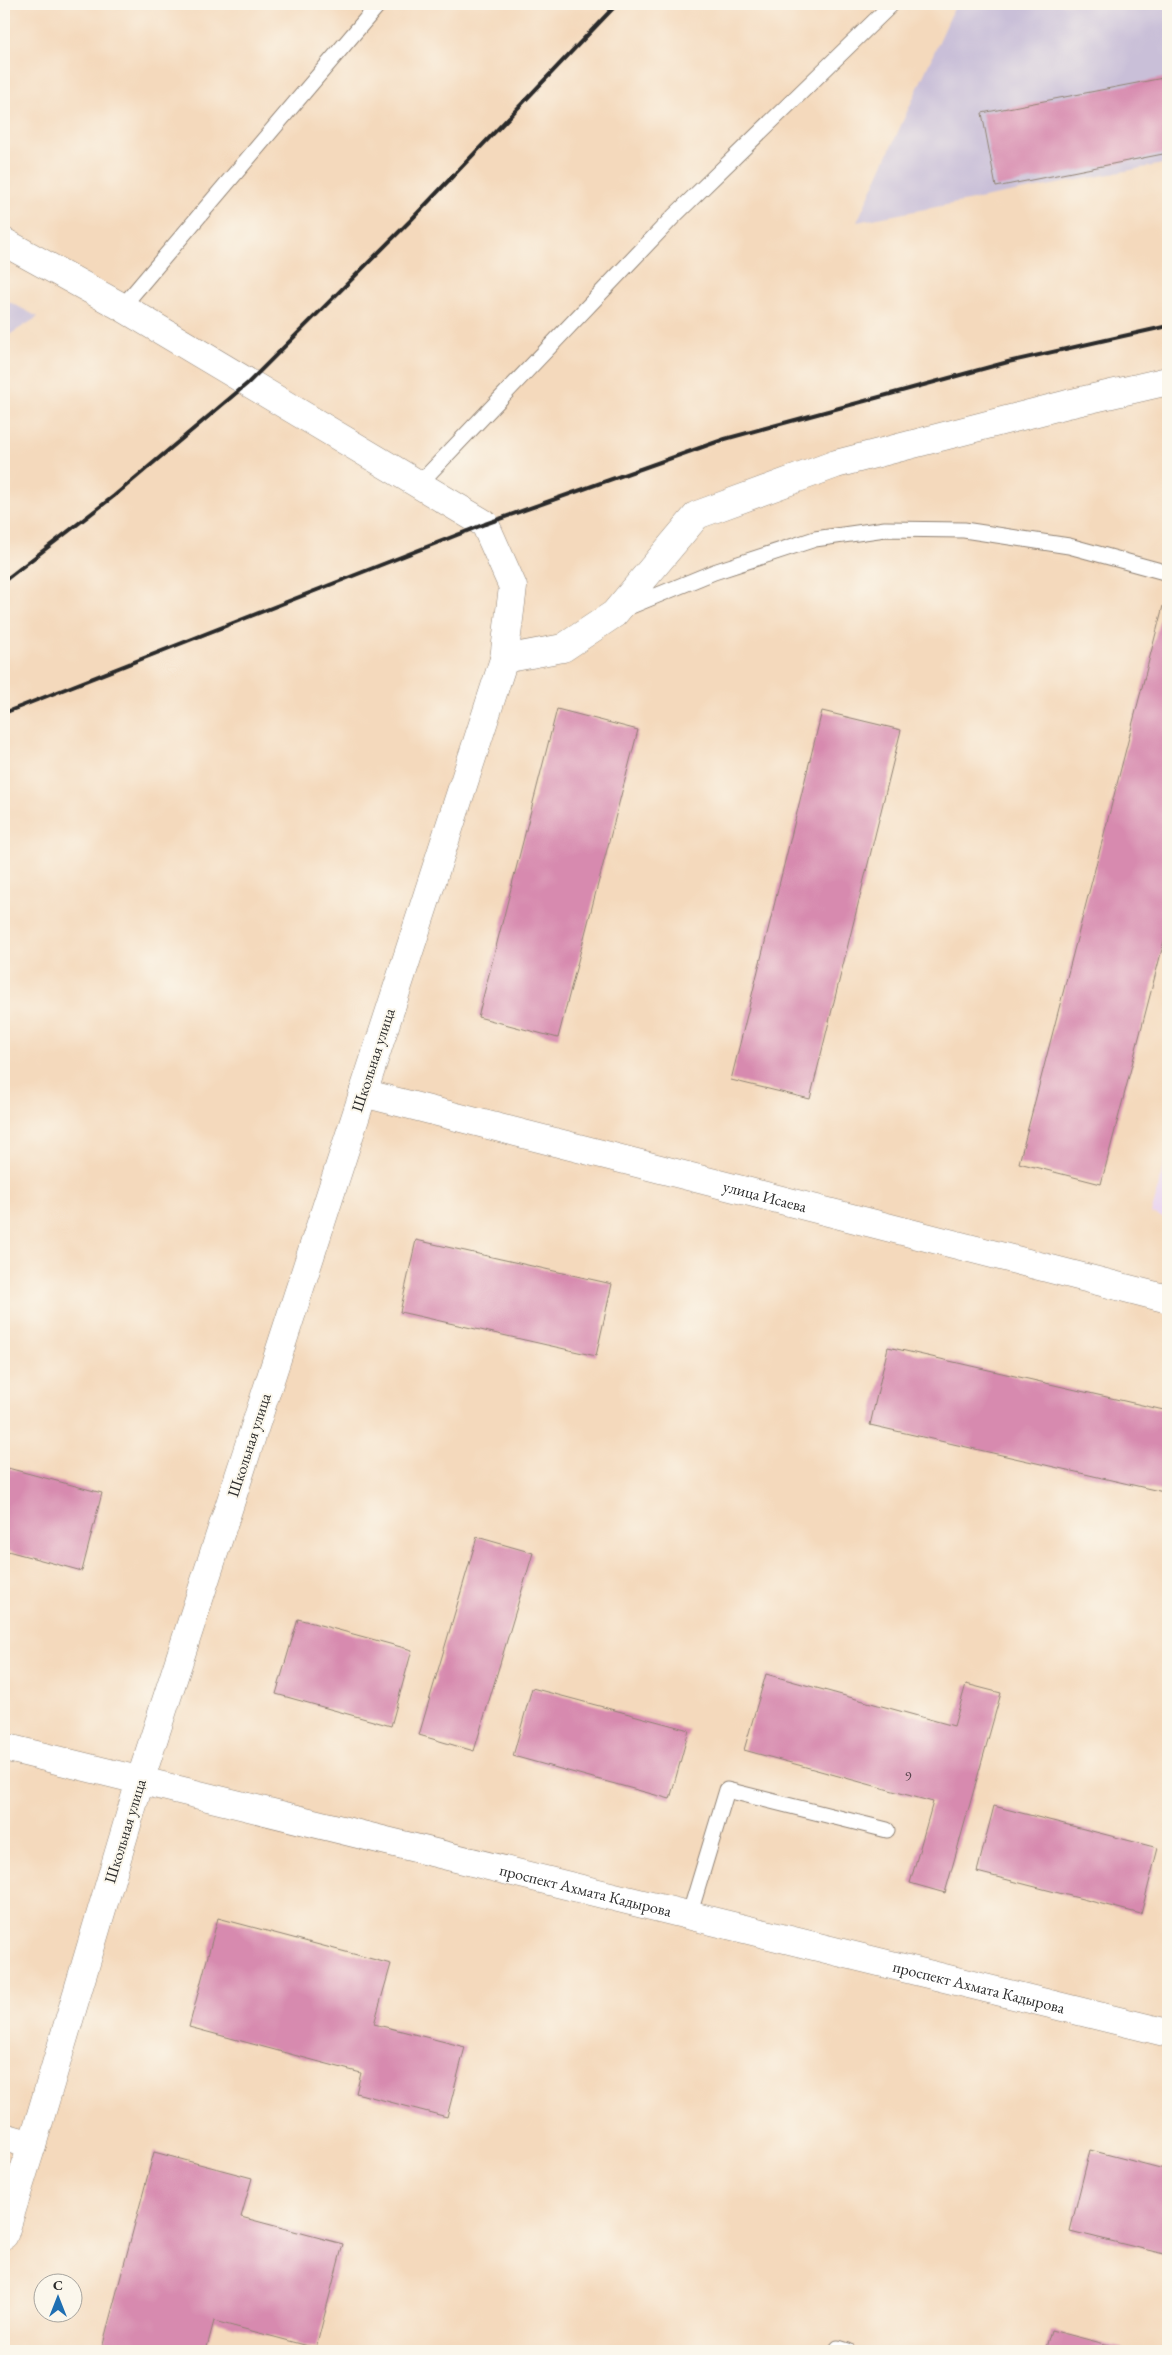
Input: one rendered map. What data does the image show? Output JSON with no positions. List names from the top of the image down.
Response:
{
  "streets": {
    "street": ["Школьная улица", "улица Исаева", "проспект Ахмата Кадырова"]
  },
  "crossings": [
    ["Школьная улица", "улица Исаева"],
    ["Школьная улица", "проспект Ахмата Кадырова"]
  ],
  "house_numbers": ["9"],
  "north": "top"
}
